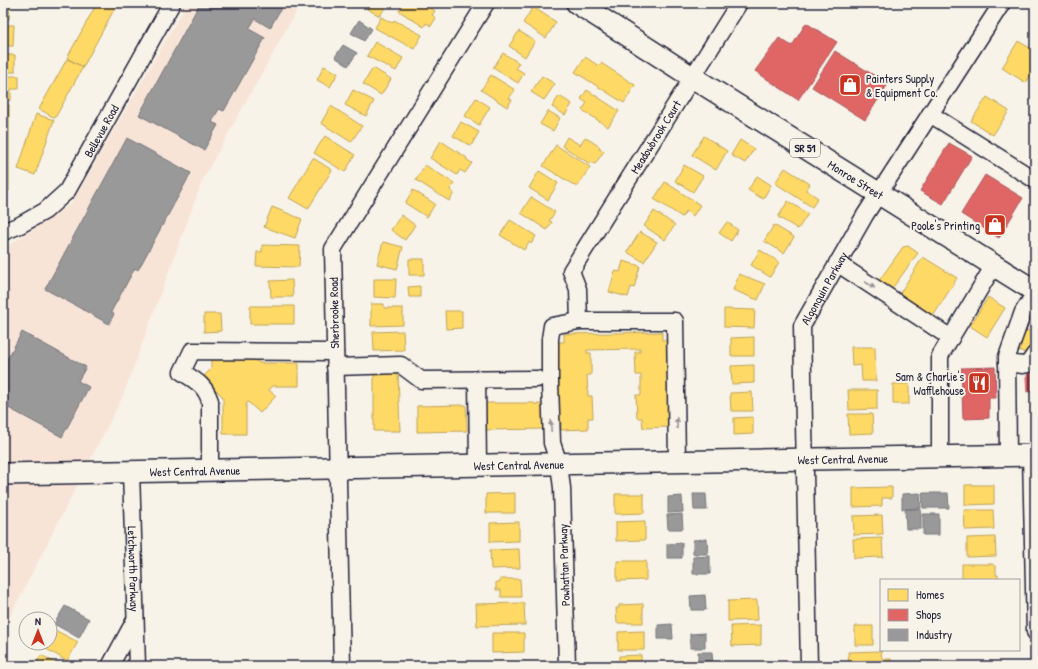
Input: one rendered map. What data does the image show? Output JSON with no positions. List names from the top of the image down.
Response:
{
  "streets": {
    "main road": ["SR 51", "Monroe Street", "West Central Avenue"],
    "street": [
      "Bellevue Road",
      "Meadowbrook Court",
      "Algonquin Parkway",
      "Sherbrooke Road",
      "Powhattan Parkway",
      "Letchworth Parkway"
    ]
  },
  "crossings": [
    ["Meadowbrook Court", "Monroe Street"],
    ["Meadowbrook Court", "Powhattan Parkway"],
    ["Monroe Street", "Algonquin Parkway"],
    ["Algonquin Parkway", "West Central Avenue"],
    ["Sherbrooke Road", "West Central Avenue"],
    ["West Central Avenue", "Powhattan Parkway"],
    ["West Central Avenue", "Letchworth Parkway"]
  ],
  "places": {
    "shop": ["Painters Supply & Equipment Co.", "Poole's Printing"],
    "restaurant": ["Sam & Charlie's Wafflehouse"]
  },
  "legend": ["Homes", "Shops", "Industry"],
  "north": "top"
}
